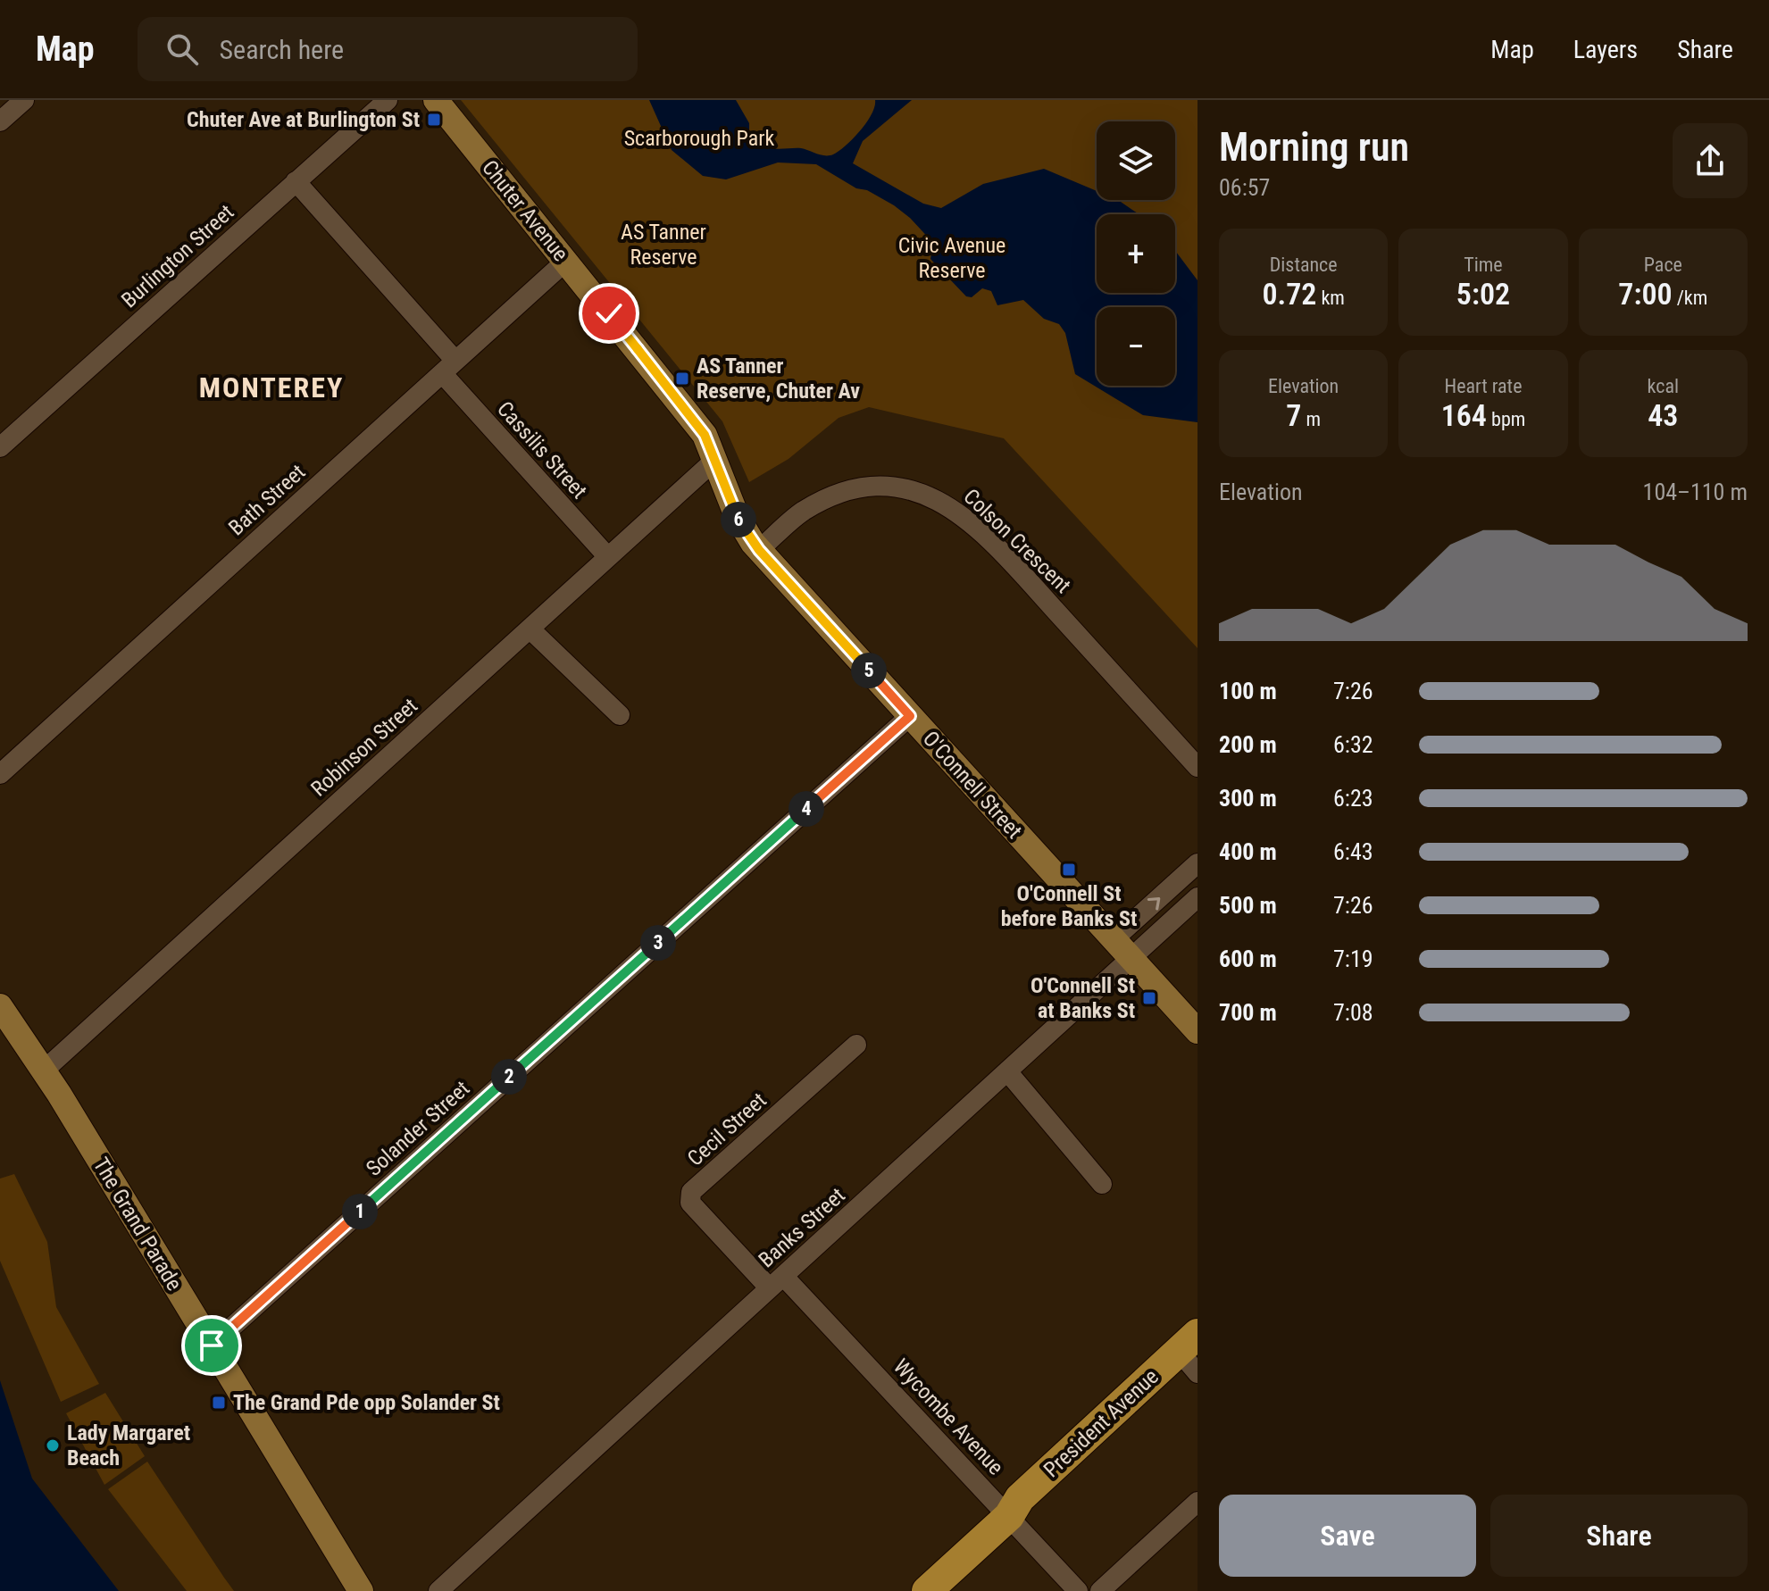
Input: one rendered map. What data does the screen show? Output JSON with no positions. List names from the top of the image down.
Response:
{
  "streets": {
    "highway": ["President Avenue"],
    "main road": ["Chuter Avenue", "O'Connell Street", "The Grand Parade"],
    "street": [
      "Burlington Street",
      "Cassilis Street",
      "Bath Street",
      "Colson Crescent",
      "Robinson Street",
      "Solander Street",
      "Cecil Street",
      "Banks Street",
      "Wycombe Avenue"
    ]
  },
  "crossings": [
    ["Chuter Avenue", "Bath Street"],
    ["Chuter Avenue", "Robinson Street"],
    ["Chuter Avenue", "O'Connell Street"],
    ["Burlington Street", "Cassilis Street"],
    ["Cassilis Street", "Bath Street"],
    ["Cassilis Street", "Robinson Street"],
    ["Colson Crescent", "O'Connell Street"],
    ["Robinson Street", "O'Connell Street"],
    ["Robinson Street", "The Grand Parade"],
    ["O'Connell Street", "Solander Street"],
    ["O'Connell Street", "Banks Street"],
    ["Solander Street", "The Grand Parade"],
    ["Cecil Street", "Banks Street"],
    ["Cecil Street", "Wycombe Avenue"],
    ["Banks Street", "Wycombe Avenue"],
    ["Wycombe Avenue", "President Avenue"]
  ],
  "districts": ["MONTEREY"],
  "parks": ["Scarborough Park", "AS Tanner Reserve", "Civic Avenue Reserve"],
  "places": {
    "transit": [
      "Chuter Ave at Burlington St",
      "AS Tanner Reserve, Chuter Av",
      "O'Connell St before Banks St",
      "O'Connell St at Banks St",
      "The Grand Pde opp Solander St"
    ],
    "other": ["Lady Margaret Beach"]
  },
  "page": {
    "header": "Map",
    "search": "Search here",
    "nav": ["Map", "Layers", "Share"],
    "heading": ["Morning run", "06:57"],
    "map_buttons": ["+", "−"],
    "stats": [
      ["Distance", "0.72 km"],
      ["Time", "5:02"],
      ["Pace", "7:00 /km"],
      ["Elevation", "7 m"],
      ["Heart rate", "164 bpm"],
      ["kcal", "43"]
    ],
    "chart": ["Elevation", "104–110 m"],
    "pins": [
      "6",
      "5",
      "4",
      "3",
      "2",
      "1"
    ],
    "list": [
      {
        "name": "100 m",
        "note": "7:26"
      },
      {
        "name": "200 m",
        "note": "6:32"
      },
      {
        "name": "300 m",
        "note": "6:23"
      },
      {
        "name": "400 m",
        "note": "6:43"
      },
      {
        "name": "500 m",
        "note": "7:26"
      },
      {
        "name": "600 m",
        "note": "7:19"
      },
      {
        "name": "700 m",
        "note": "7:08"
      }
    ],
    "buttons": ["Save", "Share"]
  }
}
